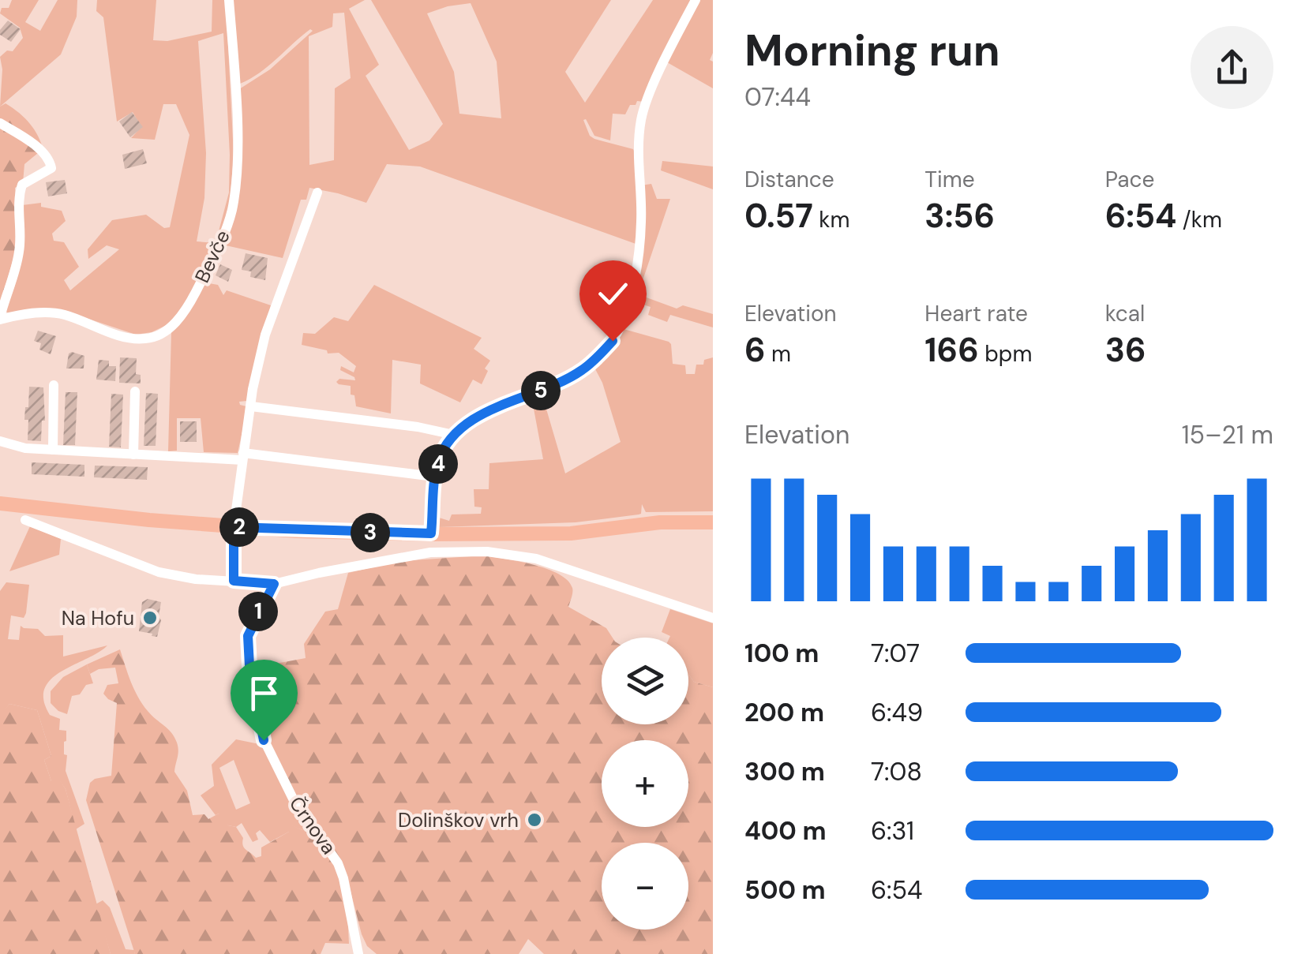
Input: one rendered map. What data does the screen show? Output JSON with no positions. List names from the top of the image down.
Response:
{
  "streets": {
    "street": ["Bevče", "Črnova"]
  },
  "places": ["Na Hofu", "Dolinškov vrh"],
  "page": {
    "heading": ["Morning run", "07:44"],
    "stats": [
      ["Distance", "0.57 km"],
      ["Time", "3:56"],
      ["Pace", "6:54 /km"],
      ["Elevation", "6 m"],
      ["Heart rate", "166 bpm"],
      ["kcal", "36"]
    ],
    "pins": [
      "5",
      "4",
      "2",
      "3",
      "1"
    ],
    "chart": ["Elevation", "15–21 m"],
    "list": [
      {
        "name": "100 m",
        "note": "7:07"
      },
      {
        "name": "200 m",
        "note": "6:49"
      },
      {
        "name": "300 m",
        "note": "7:08"
      },
      {
        "name": "400 m",
        "note": "6:31"
      },
      {
        "name": "500 m",
        "note": "6:54"
      }
    ],
    "map_buttons": ["+", "−"]
  }
}
